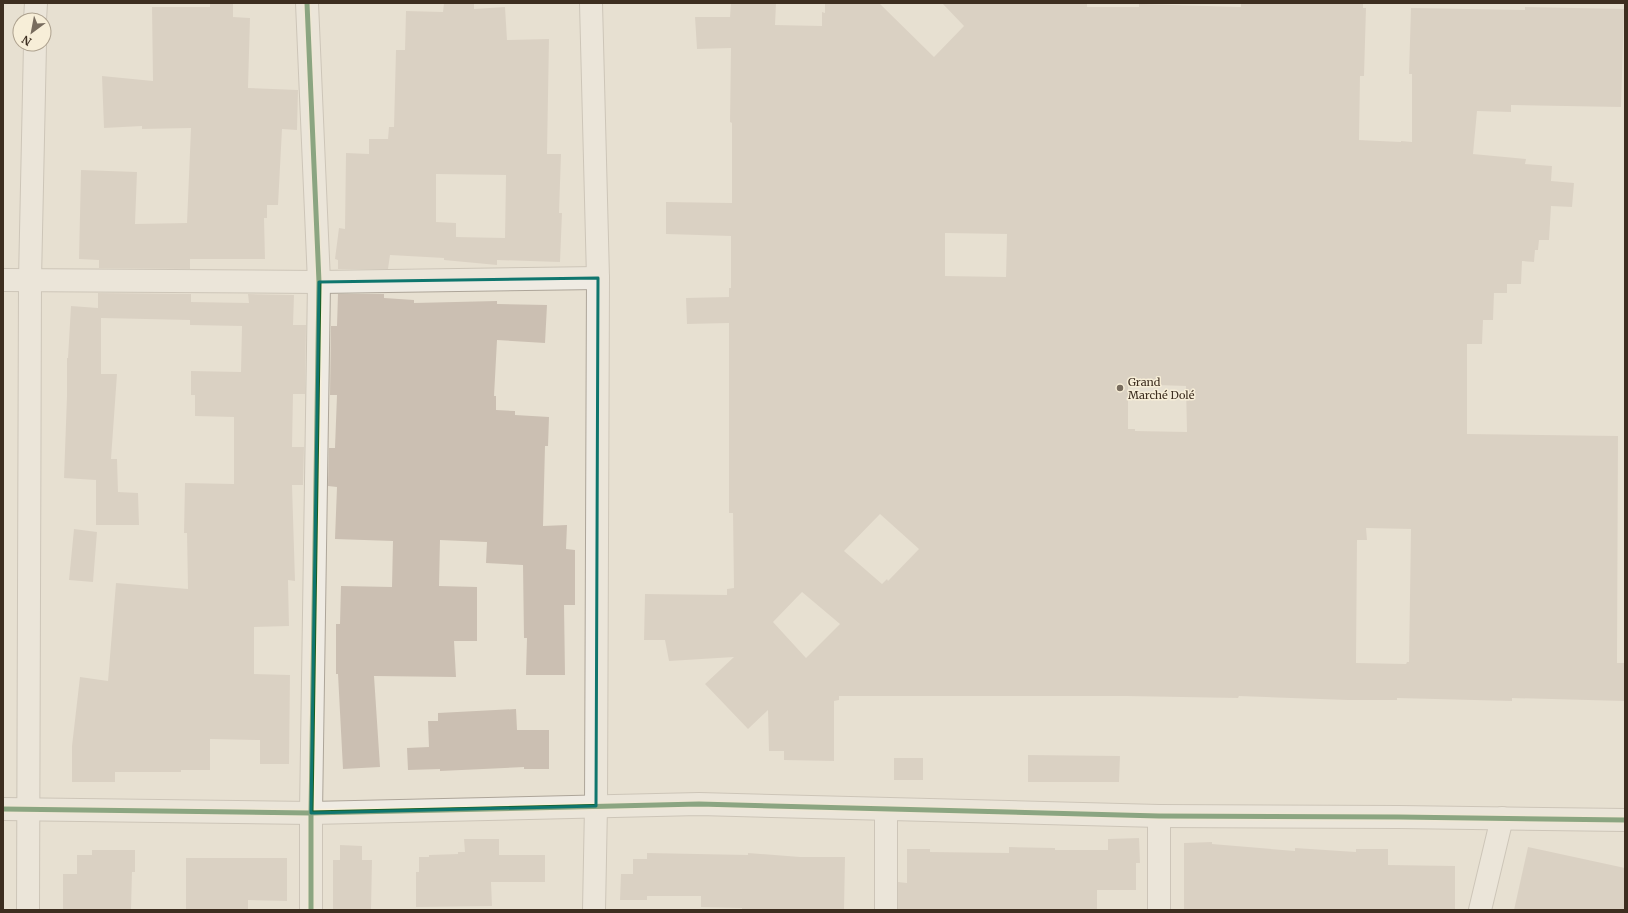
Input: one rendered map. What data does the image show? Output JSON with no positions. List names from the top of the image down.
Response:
{
  "places": ["Grand Marché Dolé"],
  "north": "bottom left"
}
